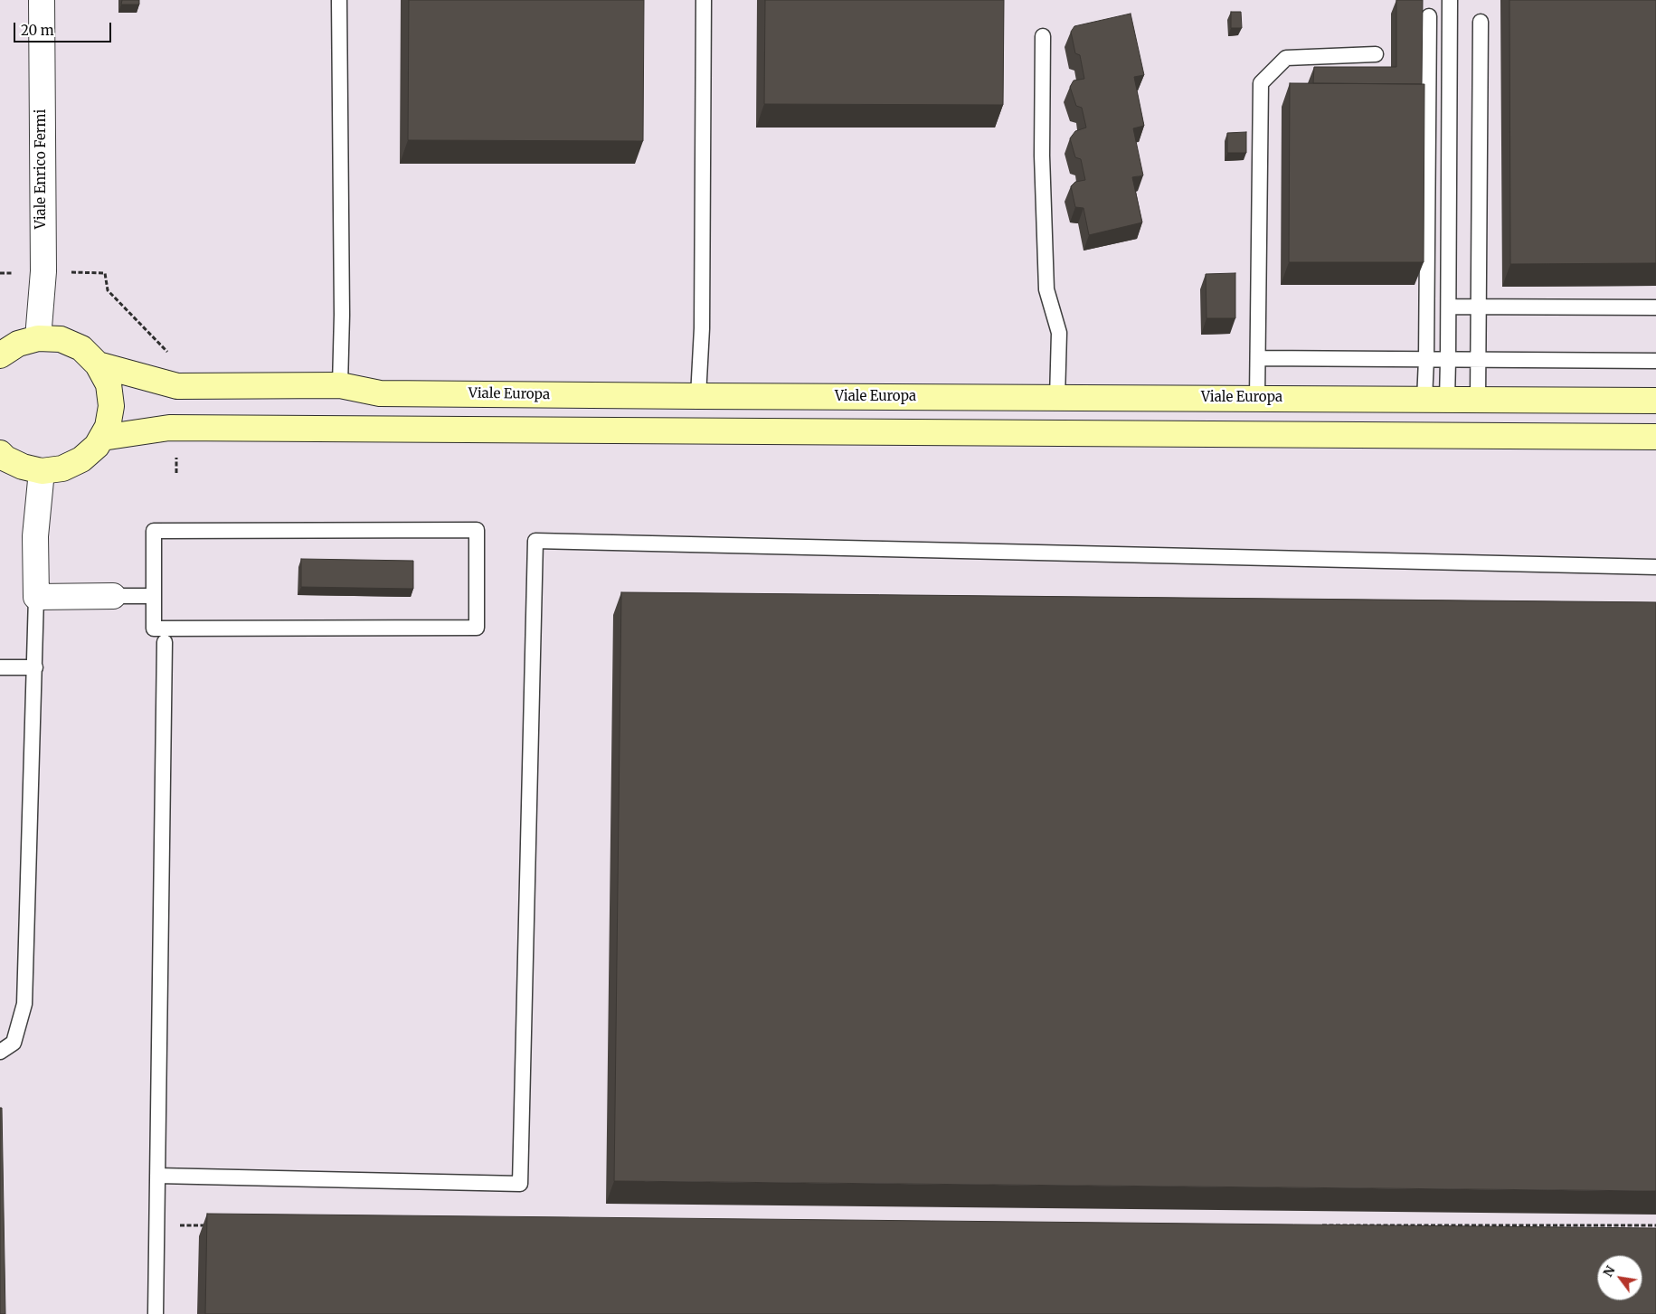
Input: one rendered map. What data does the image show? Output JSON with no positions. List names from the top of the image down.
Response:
{
  "streets": {
    "main road": ["Viale Europa"],
    "street": ["Viale Enrico Fermi"]
  },
  "scale_bar": "20 m",
  "north": "top left"
}
